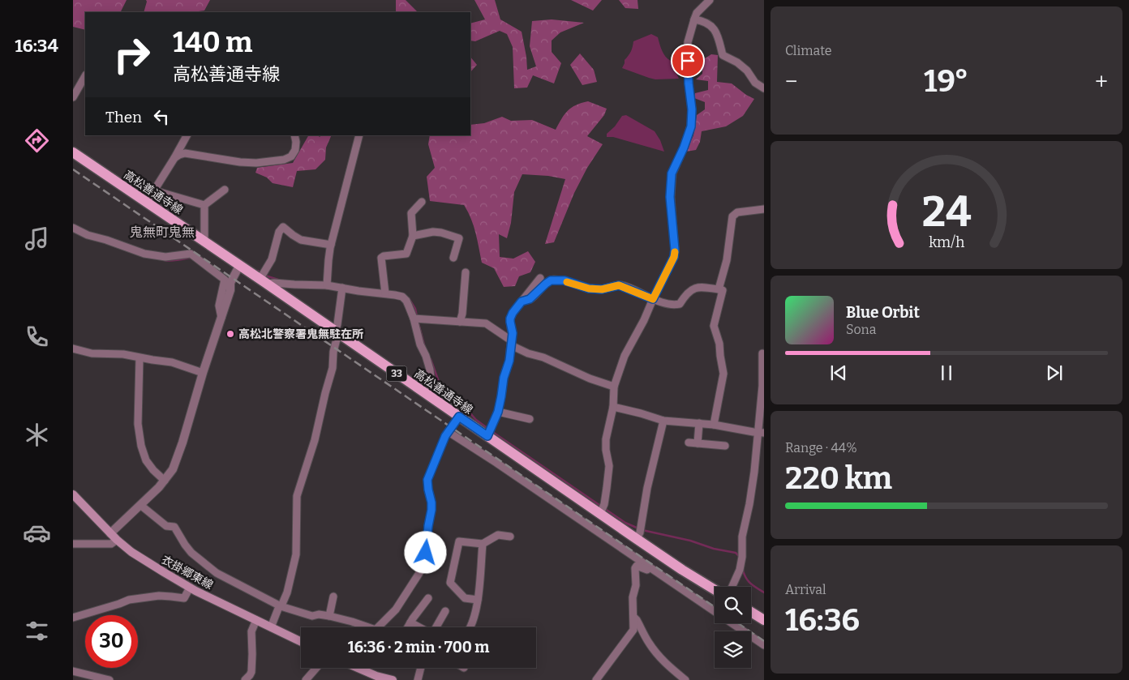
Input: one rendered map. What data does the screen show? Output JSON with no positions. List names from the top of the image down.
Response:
{
  "streets": {
    "main road": ["高松善通寺線", "33", "衣掛郷東線"]
  },
  "districts": ["鬼無町鬼無"],
  "places": ["高松北警察署鬼無駐在所"],
  "page": {
    "tabs": "16:34",
    "tile": [
      "Climate",
      ["Range · 44%", "220 km"],
      ["Arrival", "16:36"]
    ],
    "turn": ["140 m", "高松善通寺線"],
    "heat": ["−", "19°", "+"],
    "then": "Then",
    "song": ["Blue Orbit", "Sona"],
    "limit": "30",
    "trip": "16:36 · 2 min · 700 m",
    "gauge": ["24", "km/h"]
  }
}
